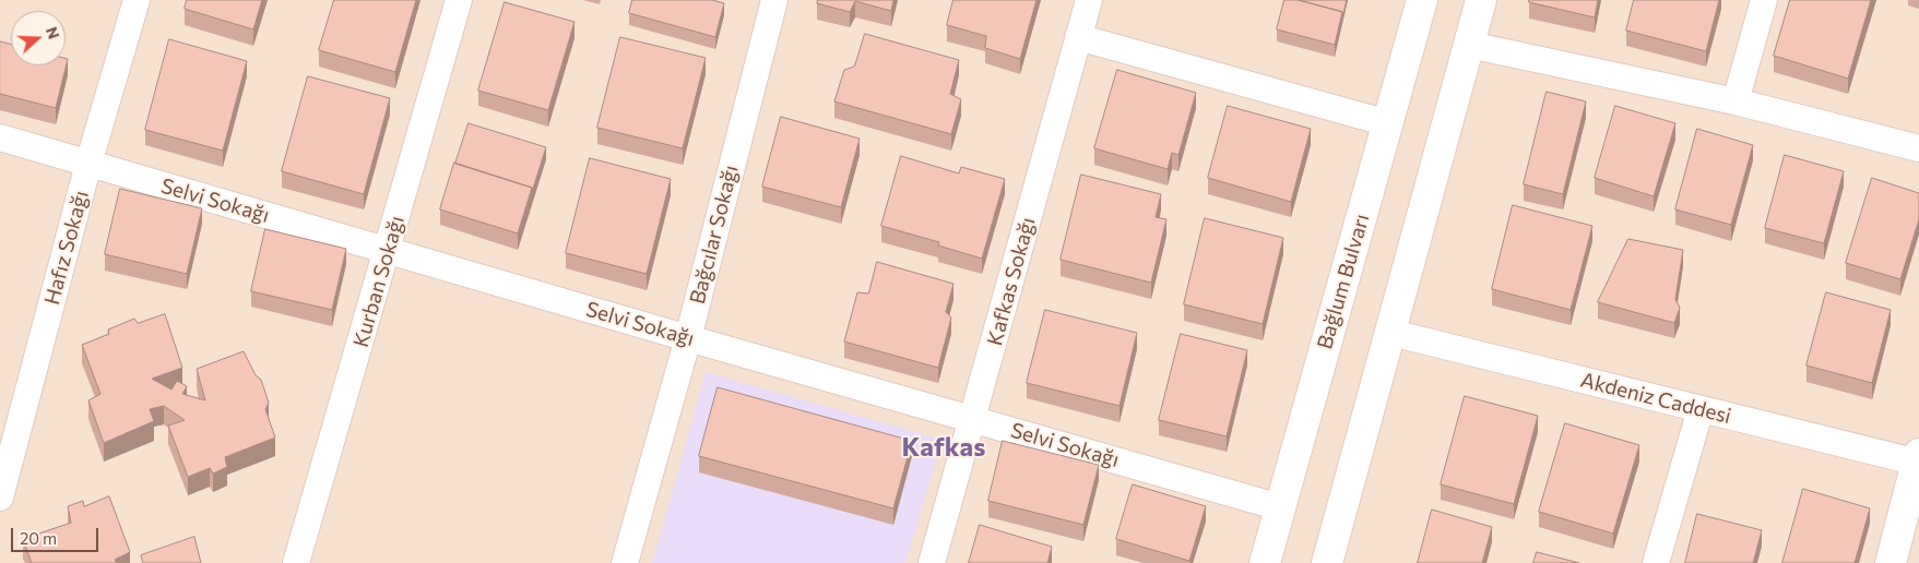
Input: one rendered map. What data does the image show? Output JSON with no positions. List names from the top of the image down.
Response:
{
  "streets": {
    "main road": ["Bağlum Bulvarı"],
    "street": [
      "Selvi Sokağı",
      "Bağcılar Sokağı",
      "Hafız Sokağı",
      "Kurban Sokağı",
      "Kafkas Sokağı",
      "Akdeniz Caddesi"
    ]
  },
  "crossings": [
    ["Selvi Sokağı", "Bağcılar Sokağı"],
    ["Selvi Sokağı", "Hafız Sokağı"],
    ["Selvi Sokağı", "Kurban Sokağı"],
    ["Selvi Sokağı", "Kafkas Sokağı"],
    ["Selvi Sokağı", "Bağlum Bulvarı"]
  ],
  "districts": ["Kafkas"],
  "scale_bar": "20 m",
  "north": "right"
}
